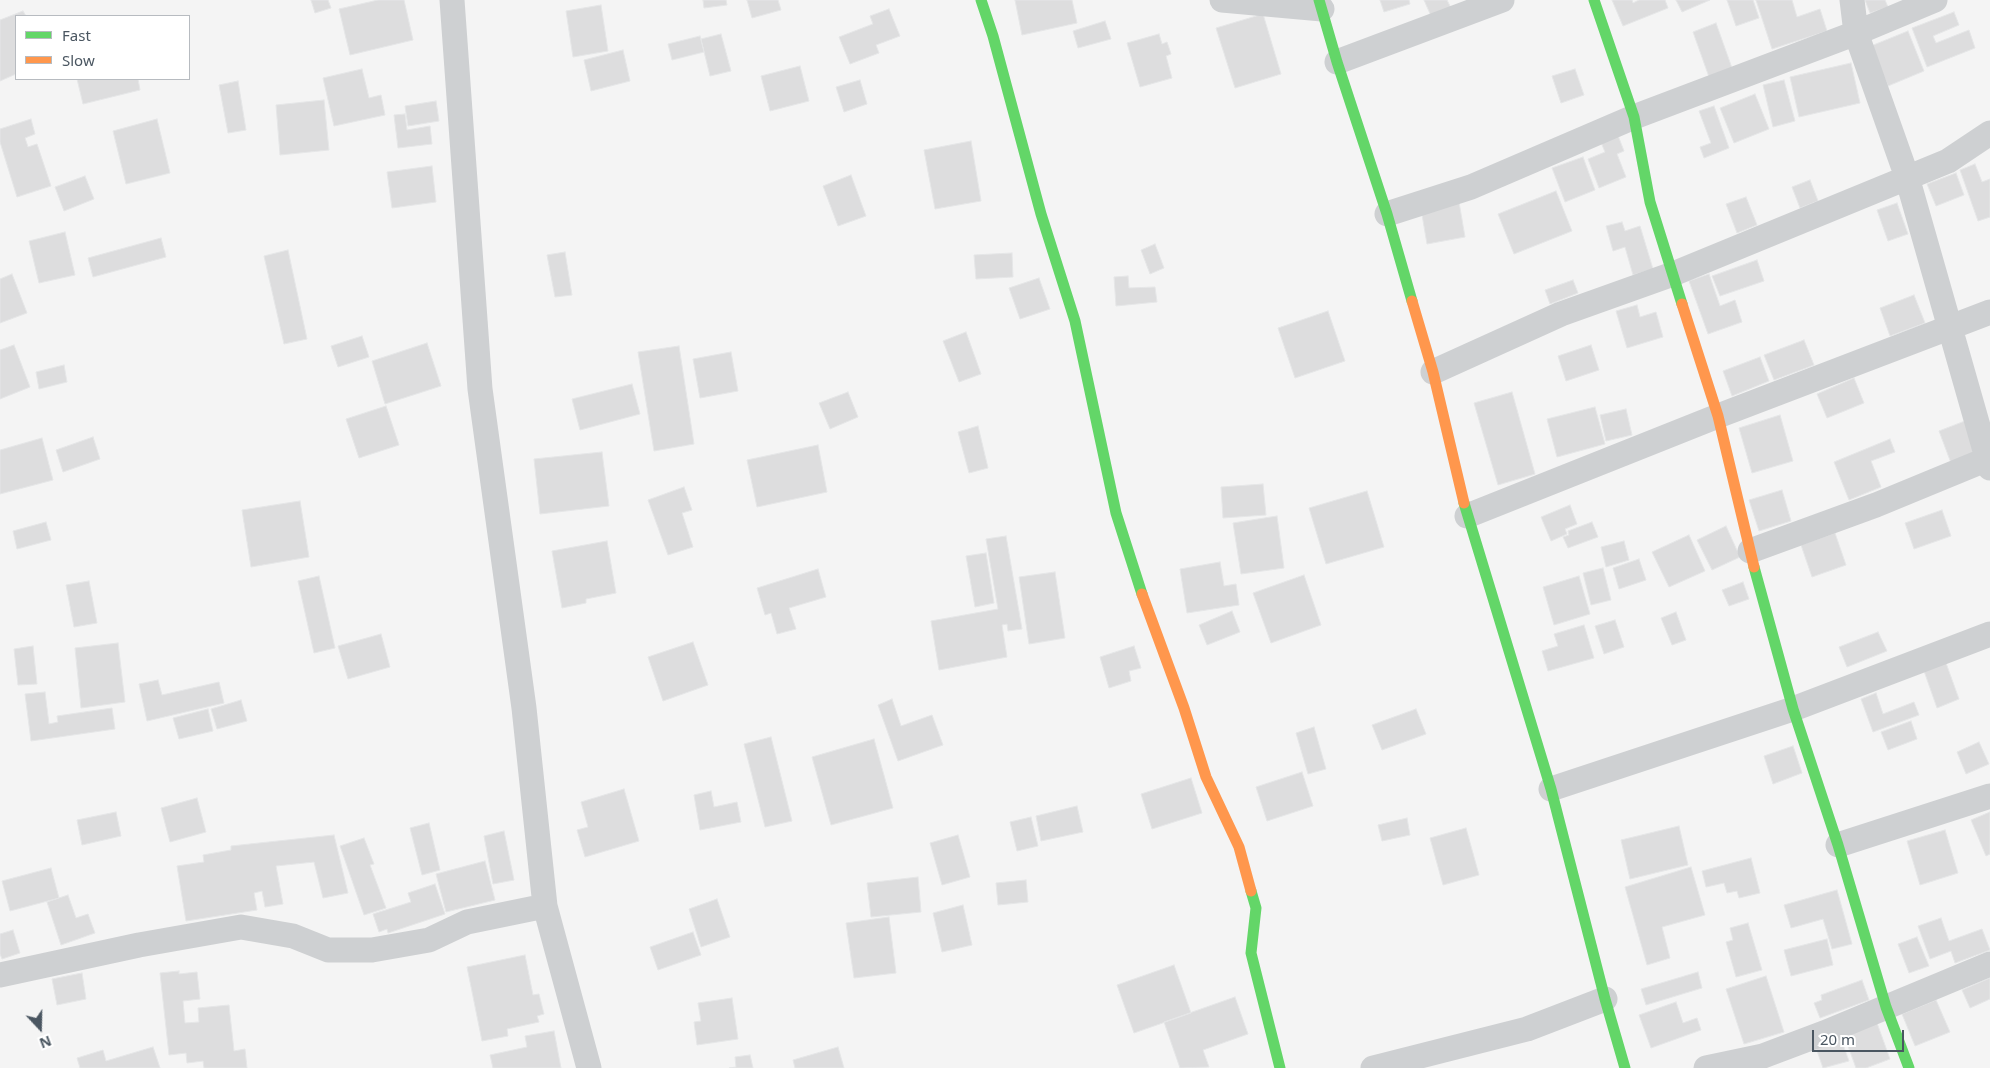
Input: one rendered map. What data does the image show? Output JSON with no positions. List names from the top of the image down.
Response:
{
  "legend": ["Fast", "Slow"],
  "scale_bar": "20 m",
  "north": "bottom"
}
